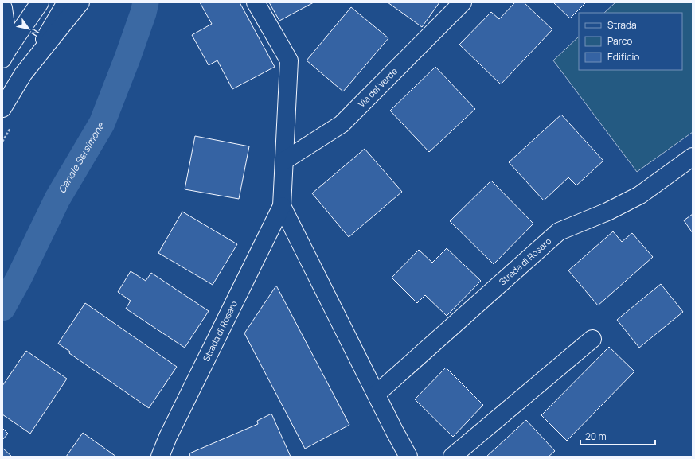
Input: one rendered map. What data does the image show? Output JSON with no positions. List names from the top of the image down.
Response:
{
  "streets": {
    "street": ["Via del Verde", "Strada di Rosaro"]
  },
  "crossings": [
    ["Via del Verde", "Strada di Rosaro"]
  ],
  "water": ["Canale Sersimone"],
  "legend": ["Strada", "Parco", "Edificio"],
  "scale_bar": "20 m",
  "north": "bottom right"
}
